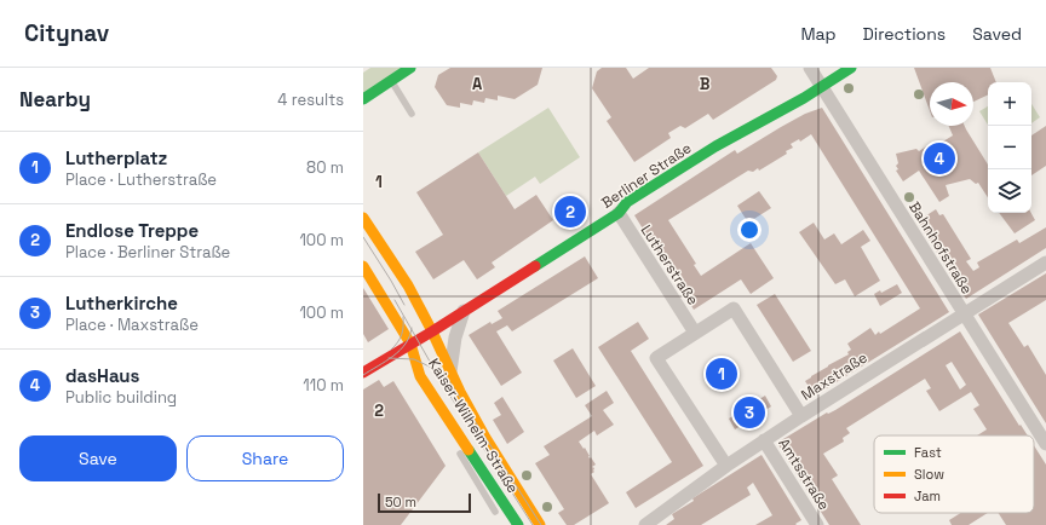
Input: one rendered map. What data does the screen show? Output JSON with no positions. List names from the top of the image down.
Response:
{
  "streets": {
    "street": [
      "Berliner Straße",
      "Bahnhofstraße",
      "Lutherstraße",
      "Maxstraße",
      "Kaiser-Wilhelm-Straße",
      "Amtsstraße"
    ]
  },
  "crossings": [
    ["Berliner Straße", "Bahnhofstraße"],
    ["Berliner Straße", "Lutherstraße"],
    ["Berliner Straße", "Kaiser-Wilhelm-Straße"],
    ["Bahnhofstraße", "Maxstraße"],
    ["Maxstraße", "Amtsstraße"]
  ],
  "legend": ["Fast", "Slow", "Jam"],
  "scale_bar": "50 m",
  "north": "right",
  "page": {
    "header": "Citynav",
    "nav": ["Map", "Directions", "Saved"],
    "heading": ["Nearby", "4 results"],
    "map_buttons": ["+", "−"],
    "list": [
      {
        "mark": "1",
        "name": "Lutherplatz",
        "note": "Place · Lutherstraße",
        "value": "80 m"
      },
      {
        "mark": "2",
        "name": "Endlose Treppe",
        "note": "Place · Berliner Straße",
        "value": "100 m"
      },
      {
        "mark": "3",
        "name": "Lutherkirche",
        "note": "Place · Maxstraße",
        "value": "100 m"
      },
      {
        "mark": "4",
        "name": "dasHaus",
        "note": "Public building",
        "value": "110 m"
      }
    ],
    "pins": [
      "4",
      "2",
      "1",
      "3"
    ],
    "buttons": ["Save", "Share"],
    "scale": "50 m"
  },
  "grid": {
    "columns": ["A", "B"],
    "rows": ["1", "2"]
  }
}
